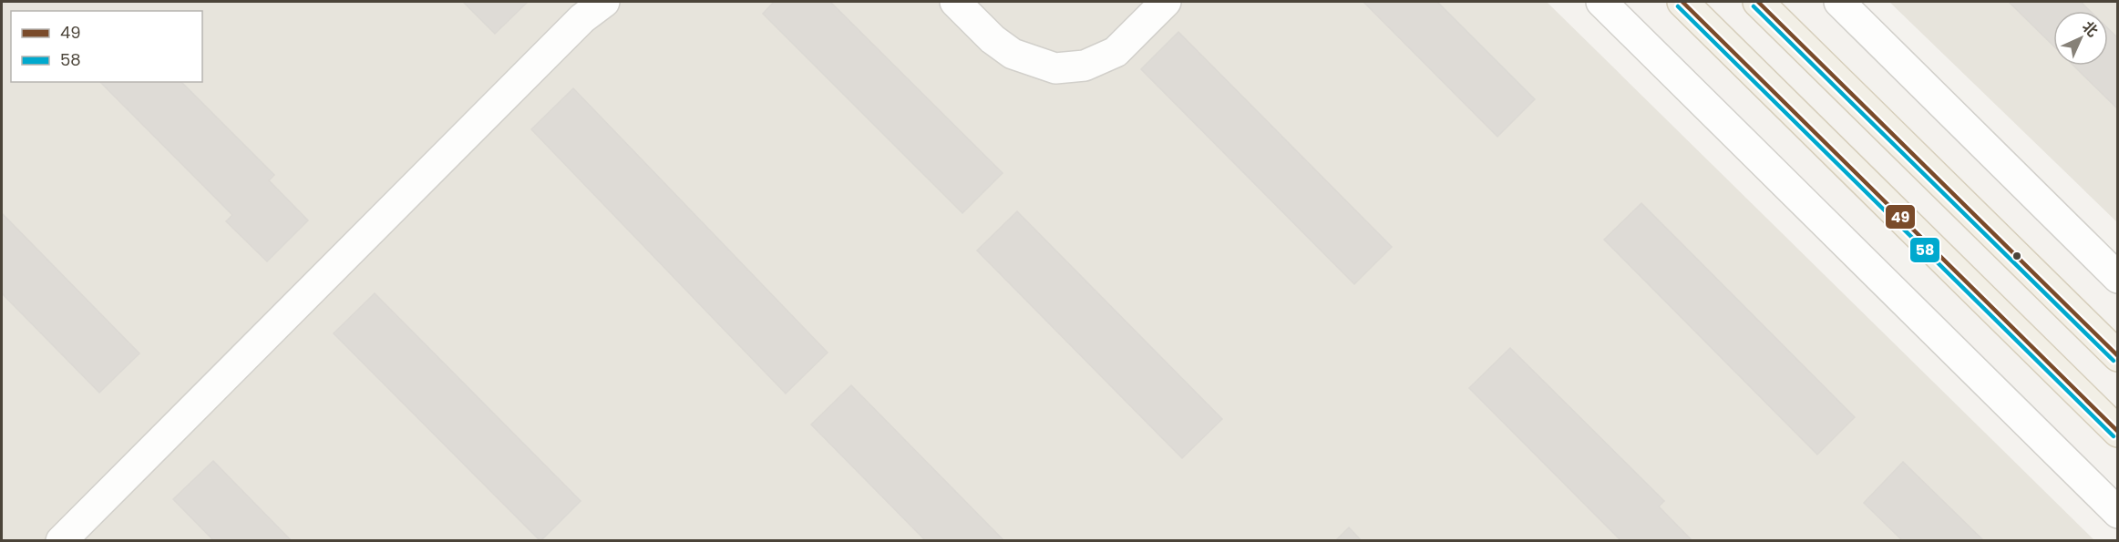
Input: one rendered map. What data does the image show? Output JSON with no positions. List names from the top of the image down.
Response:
{
  "lines": ["transit line 49", "transit line 58"],
  "legend": ["49", "58"],
  "north": "top right"
}
